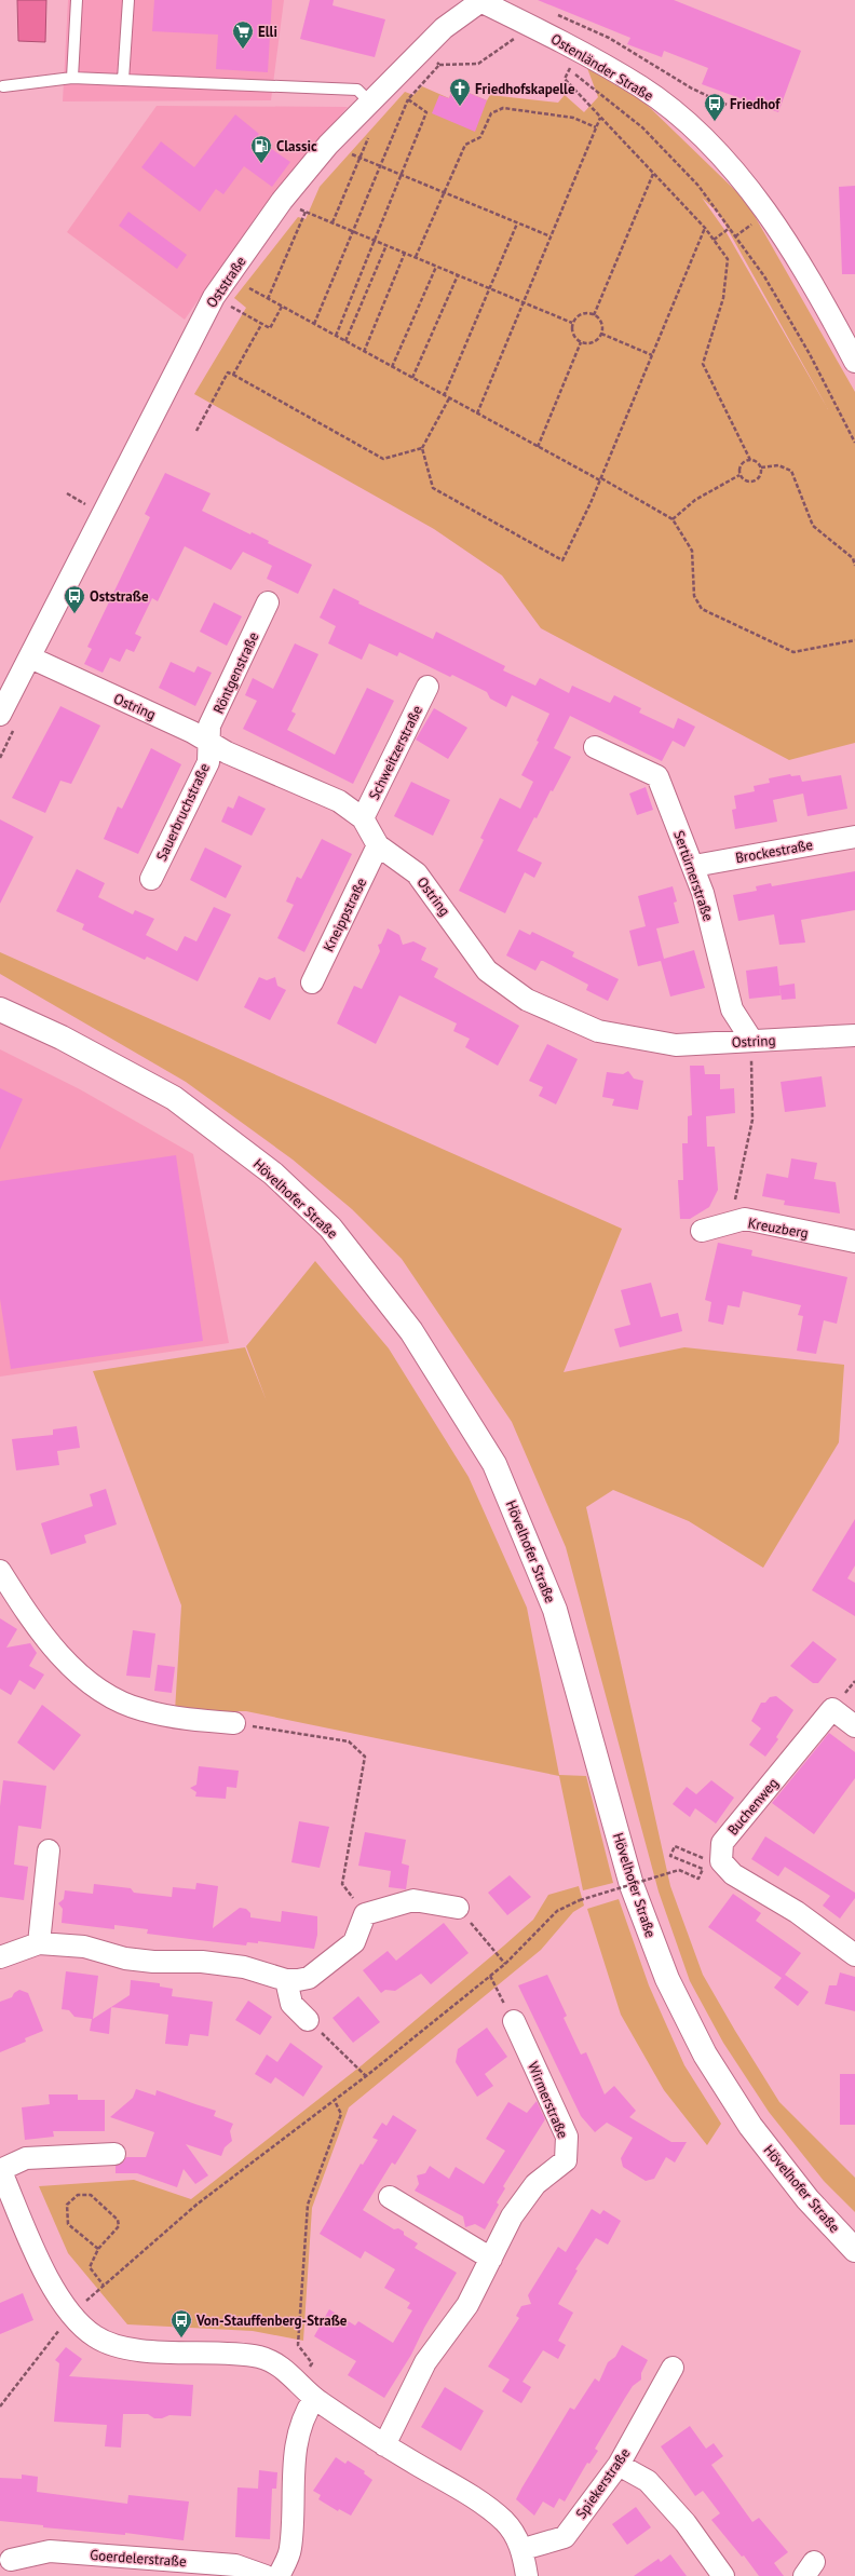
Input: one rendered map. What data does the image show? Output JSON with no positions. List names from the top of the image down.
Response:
{
  "streets": {
    "main road": ["Hövelhofer Straße"],
    "street": [
      "Ostenländer Straße",
      "Oststraße",
      "Röntgenstraße",
      "Ostring",
      "Schweitzerstraße",
      "Sauerbruchstraße",
      "Brockestraße",
      "Sertürnerstraße",
      "Kneippstraße",
      "Kreuzberg",
      "Buchenweg",
      "Wirmerstraße",
      "Spiekerstraße",
      "Goerdelerstraße"
    ]
  },
  "crossings": [
    ["Ostenländer Straße", "Oststraße"],
    ["Oststraße", "Ostring"],
    ["Röntgenstraße", "Ostring"],
    ["Röntgenstraße", "Sauerbruchstraße"],
    ["Ostring", "Schweitzerstraße"],
    ["Ostring", "Sauerbruchstraße"],
    ["Ostring", "Sertürnerstraße"],
    ["Ostring", "Kneippstraße"],
    ["Brockestraße", "Sertürnerstraße"]
  ],
  "places": {
    "supermarket": ["Elli"],
    "church": ["Friedhofskapelle"],
    "bus stop": ["Friedhof", "Oststraße", "Von-Stauffenberg-Straße"],
    "fuel station": ["Classic"]
  }
}
